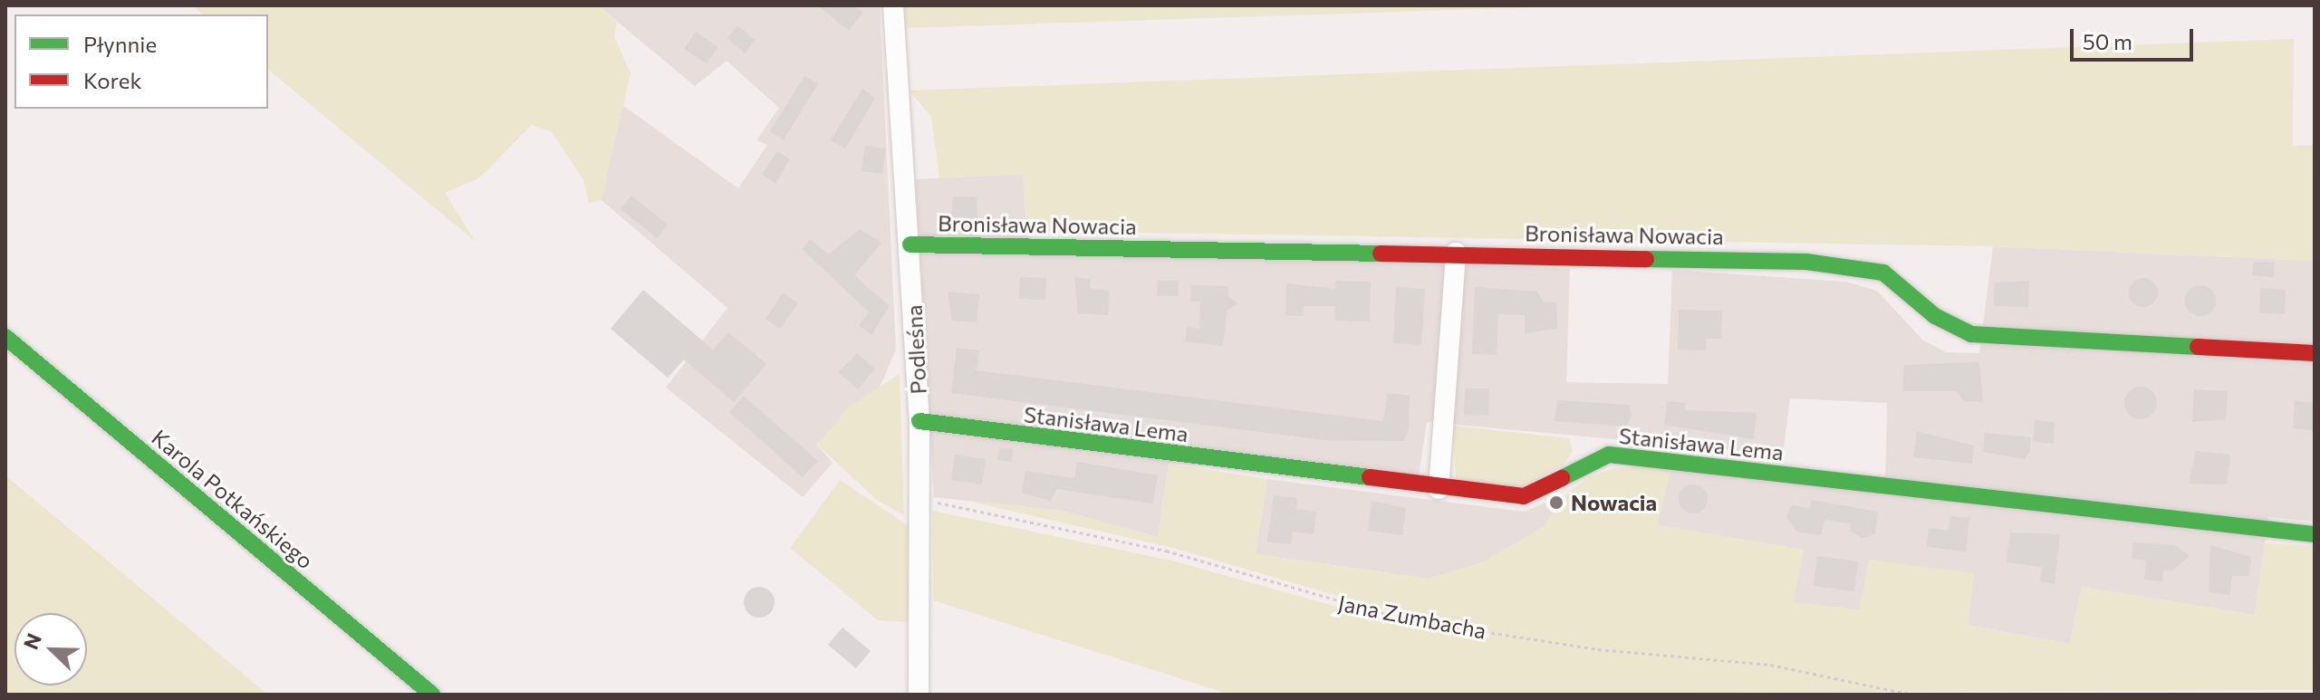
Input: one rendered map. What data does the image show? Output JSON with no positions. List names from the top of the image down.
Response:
{
  "streets": {
    "street": [
      "Bronisława Nowacia",
      "Podleśna",
      "Stanisława Lema",
      "Karola Potkańskiego"
    ],
    "path": ["Jana Zumbacha"]
  },
  "crossings": [
    ["Bronisława Nowacia", "Podleśna"],
    ["Podleśna", "Stanisława Lema"],
    ["Podleśna", "Jana Zumbacha"]
  ],
  "places": ["Nowacia"],
  "legend": ["Płynnie", "Korek"],
  "scale_bar": "50 m",
  "north": "top left"
}
